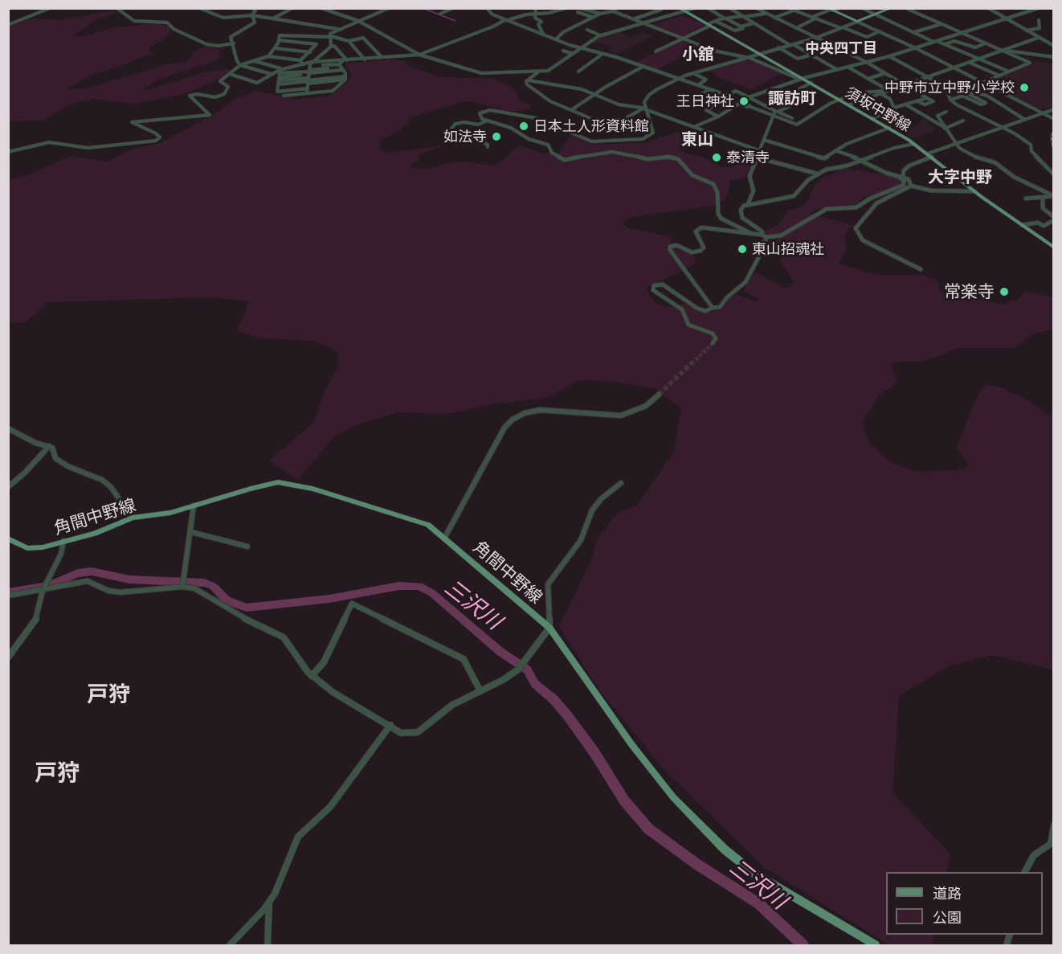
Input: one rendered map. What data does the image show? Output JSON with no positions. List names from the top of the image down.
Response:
{
  "streets": {
    "main road": ["須坂中野線", "角間中野線"]
  },
  "districts": [
    "中央四丁目",
    "小舘",
    "諏訪町",
    "東山",
    "大字中野",
    "戸狩",
    "戸狩"
  ],
  "water": ["三沢川"],
  "places": [
    "中野市立中野小学校",
    "王日神社",
    "日本土人形資料館",
    "如法寺",
    "泰清寺",
    "東山招魂社",
    "常楽寺"
  ],
  "legend": ["道路", "公園"]
}
